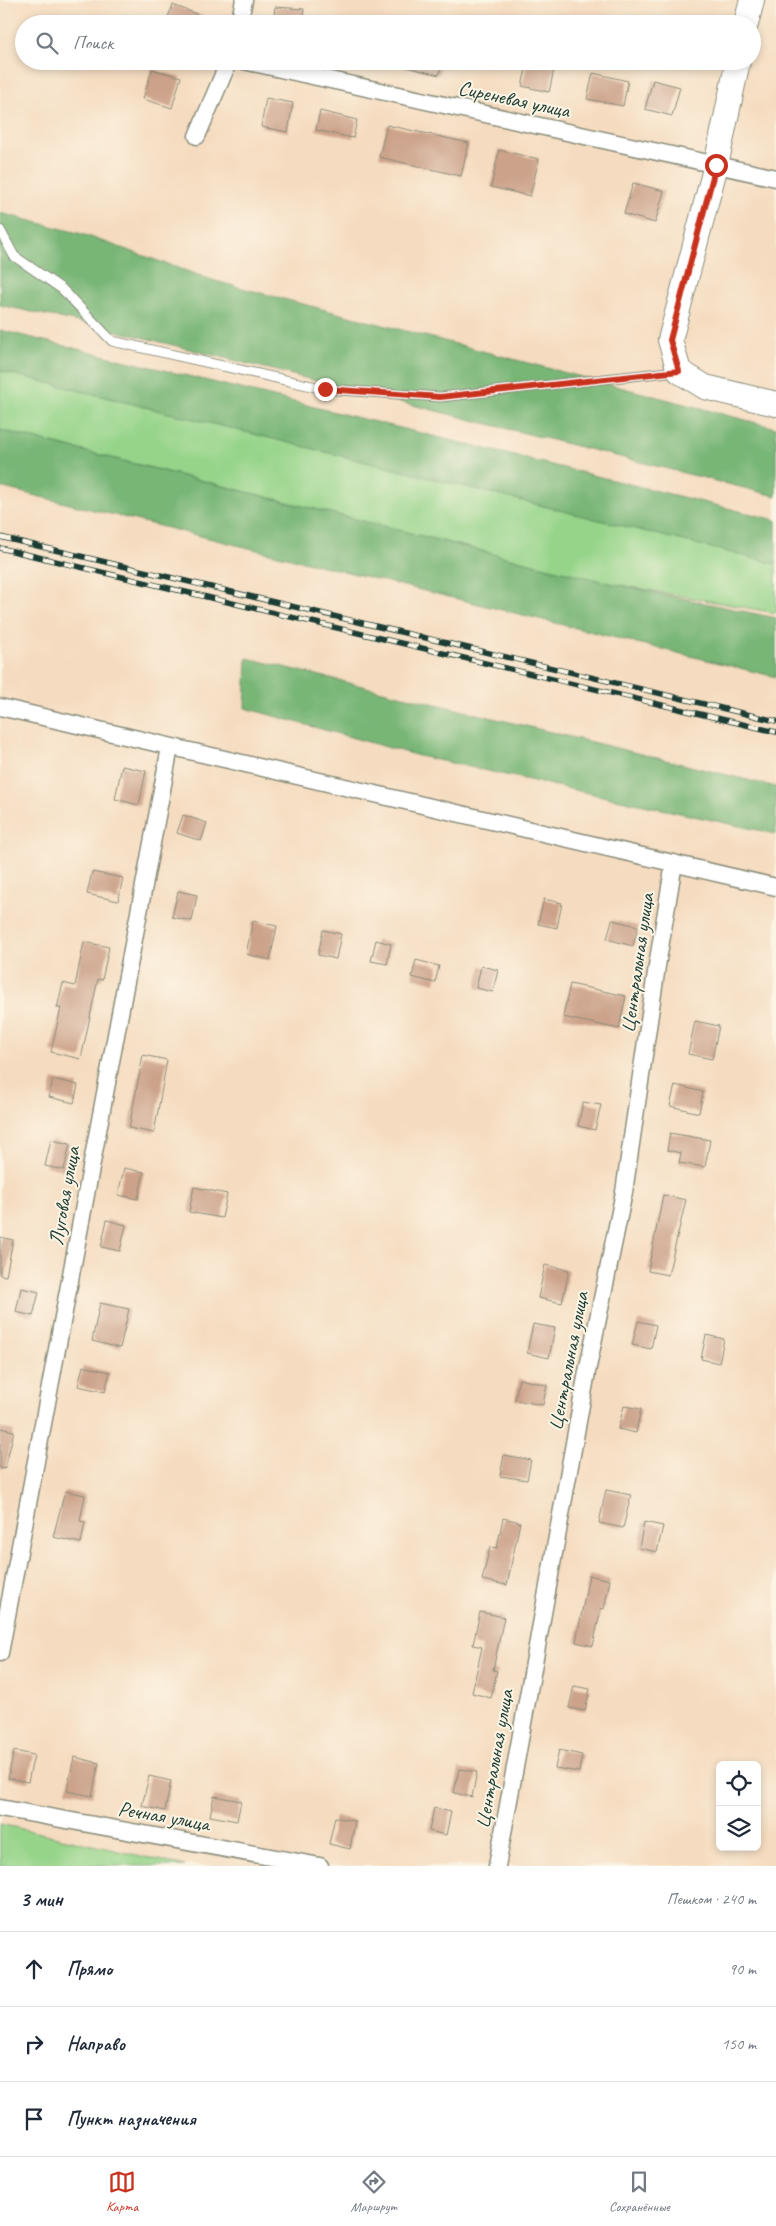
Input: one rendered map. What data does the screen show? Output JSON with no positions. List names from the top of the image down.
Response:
{
  "streets": {
    "street": [
      "Сиреневая улица",
      "Центральная улица",
      "Луговая улица",
      "Речная улица"
    ]
  },
  "page": {
    "search": "Поиск",
    "heading": ["3 мин", "Пешком · 240 m"],
    "list": [
      ["Прямо", "90 m"],
      ["Направо", "150 m"],
      "Пункт назначения"
    ],
    "nav": ["Карта", "Маршрут", "Сохранённые"]
  }
}
